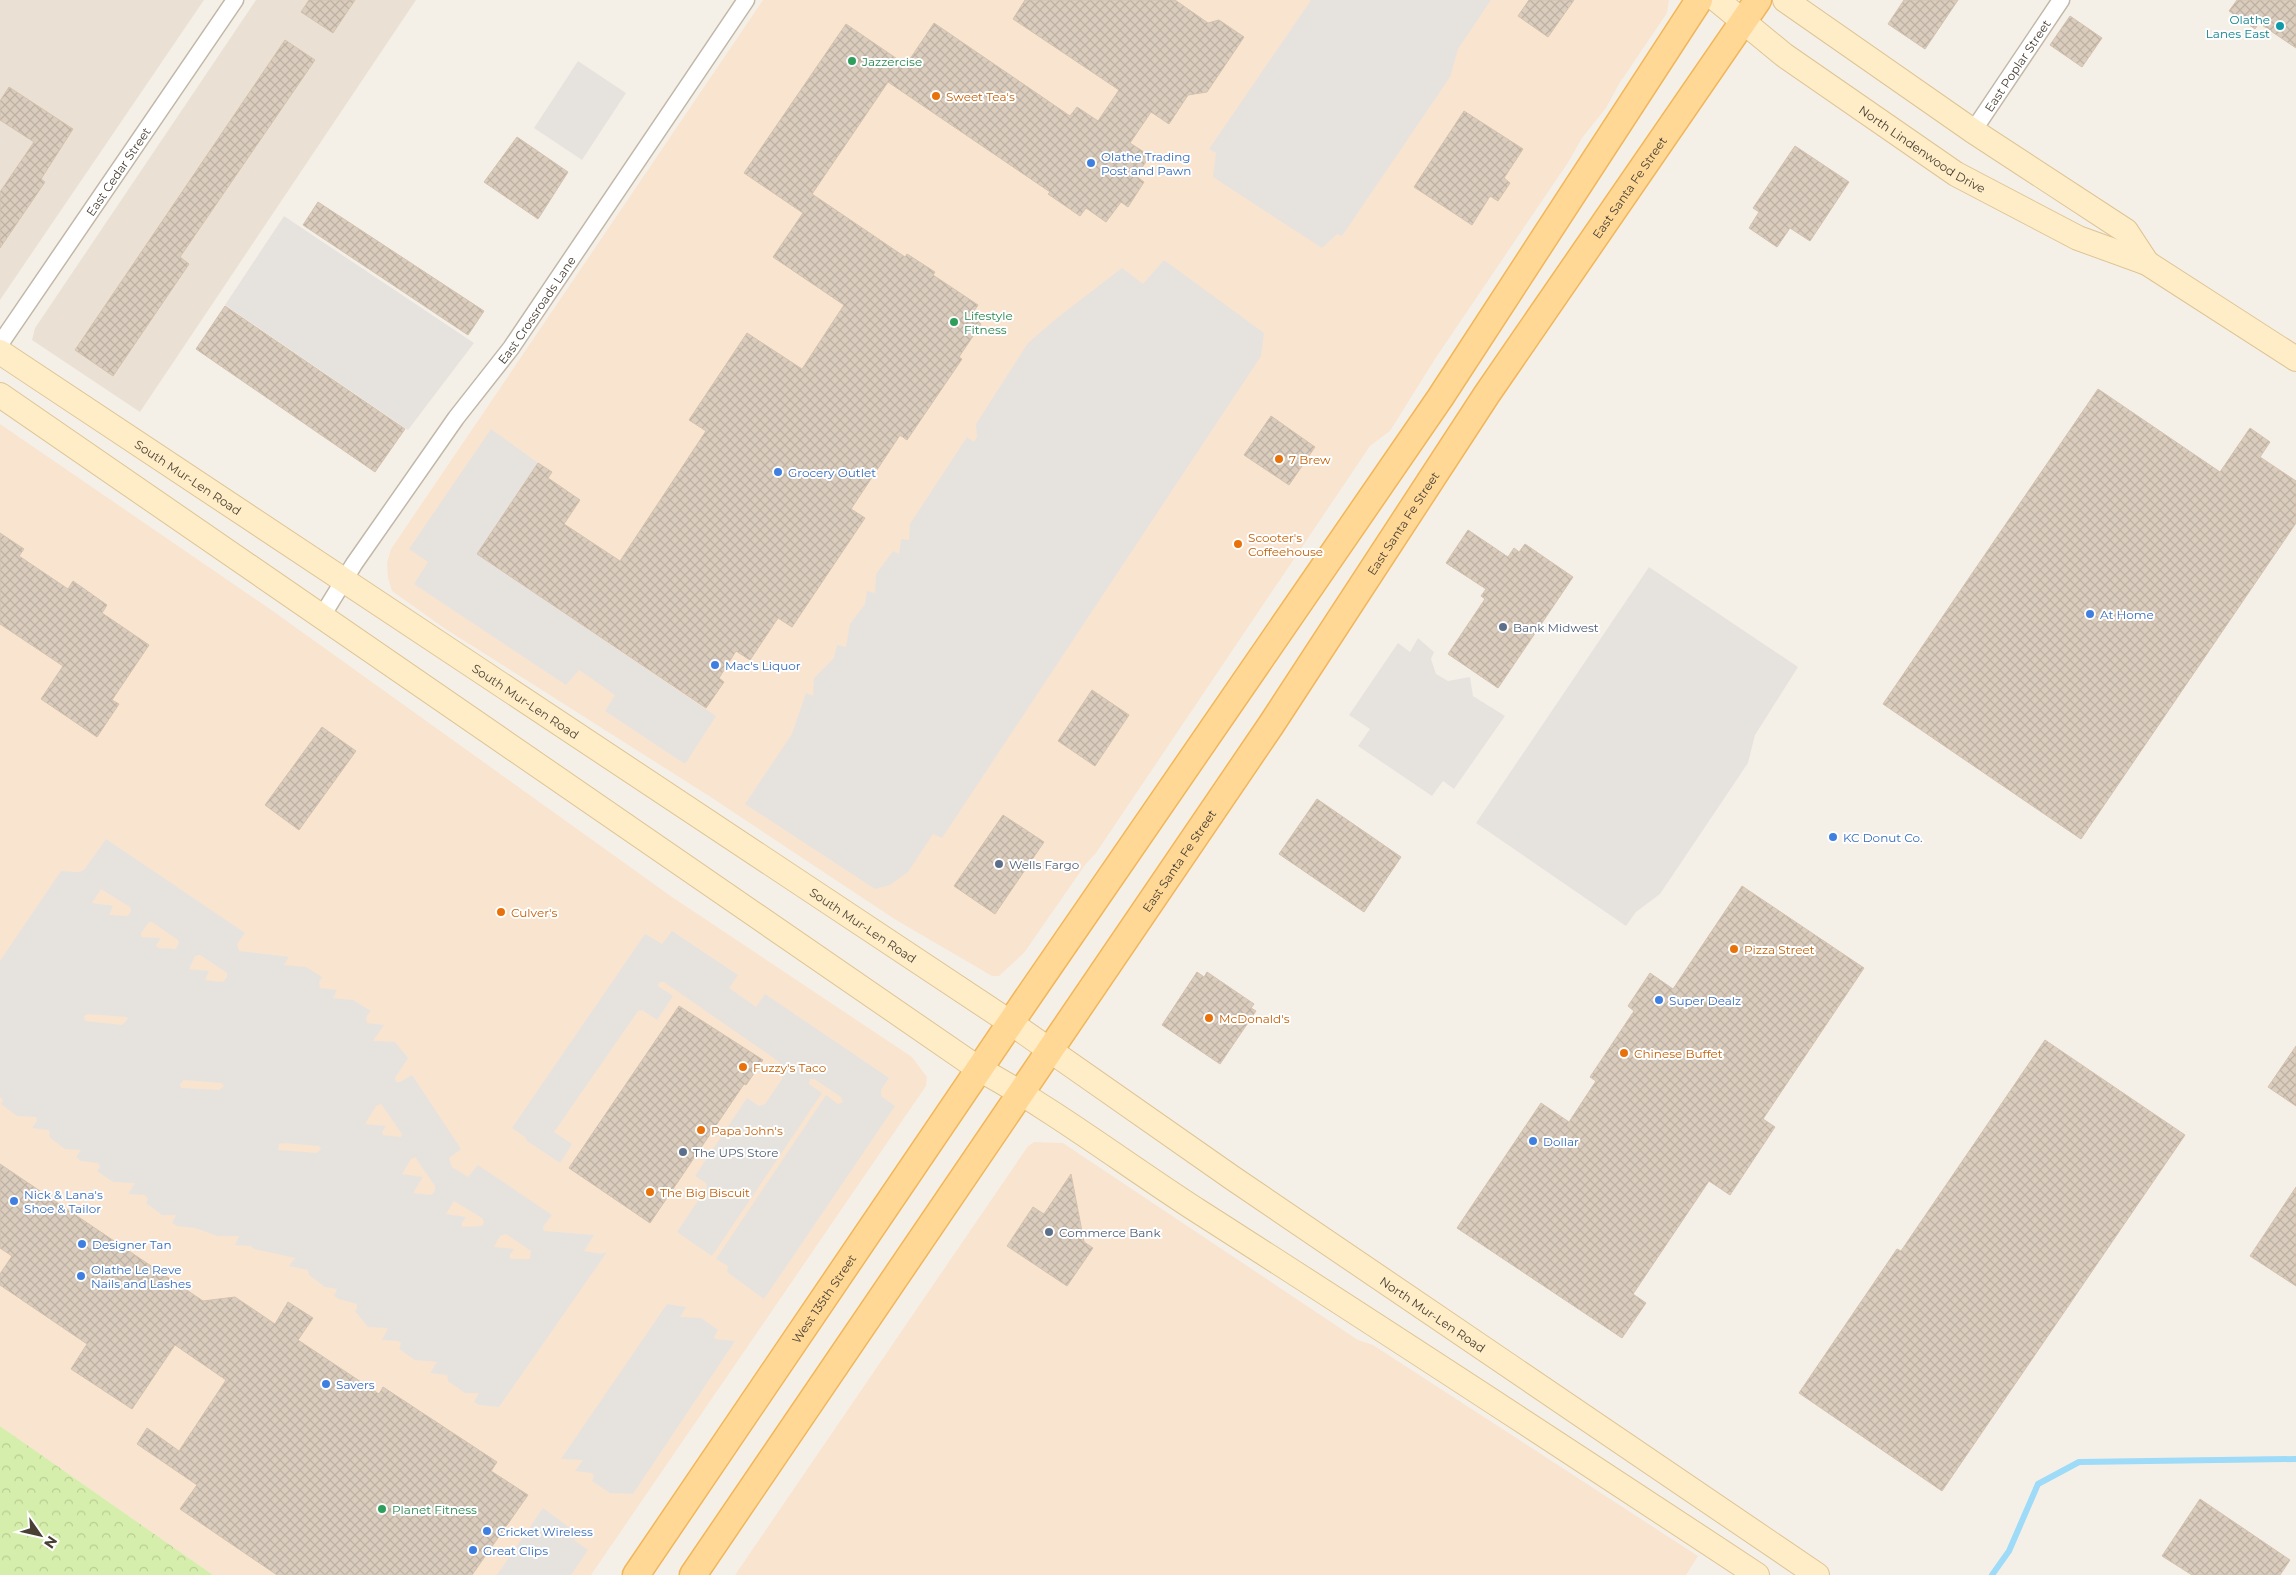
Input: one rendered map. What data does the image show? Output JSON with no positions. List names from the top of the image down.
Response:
{
  "streets": {
    "main road": [
      "North Lindenwood Drive",
      "East Santa Fe Street",
      "South Mur-Len Road",
      "West 135th Street",
      "North Mur-Len Road"
    ],
    "street": ["East Poplar Street", "East Cedar Street", "East Crossroads Lane"]
  },
  "crossings": [
    ["East Poplar Street", "North Lindenwood Drive"],
    ["North Lindenwood Drive", "East Santa Fe Street"],
    ["East Santa Fe Street", "South Mur-Len Road"],
    ["East Santa Fe Street", "North Mur-Len Road"],
    ["East Crossroads Lane", "South Mur-Len Road"],
    ["South Mur-Len Road", "West 135th Street"],
    ["South Mur-Len Road", "North Mur-Len Road"]
  ],
  "places": [
    "Olathe Lanes East",
    "Jazzercise",
    "Sweet Tea's",
    "Olathe Trading Post and Pawn",
    "Lifestyle Fitness",
    "7 Brew",
    "Grocery Outlet",
    "Scooter's Coffeehouse",
    "At Home",
    "Bank Midwest",
    "Mac's Liquor",
    "KC Donut Co.",
    "Wells Fargo",
    "Culver's",
    "Pizza Street",
    "Super Dealz",
    "McDonald's",
    "Chinese Buffet",
    "Fuzzy's Taco",
    "Papa John's",
    "Dollar",
    "The UPS Store",
    "The Big Biscuit",
    "Nick & Lana's Shoe & Tailor",
    "Commerce Bank",
    "Designer Tan",
    "Olathe Le Reve Nails and Lashes",
    "Savers",
    "Planet Fitness",
    "Cricket Wireless",
    "Great Clips"
  ],
  "north": "bottom right"
}
